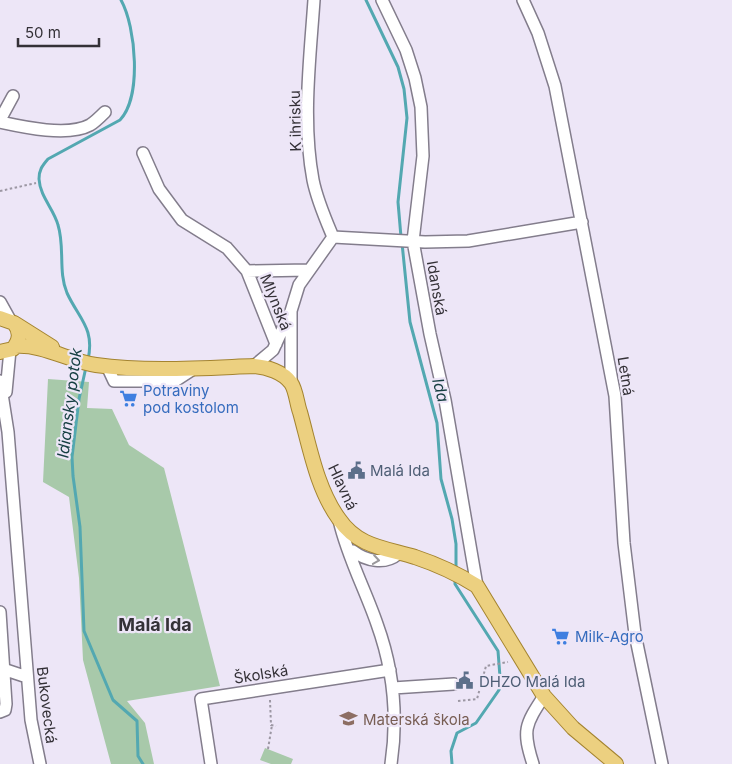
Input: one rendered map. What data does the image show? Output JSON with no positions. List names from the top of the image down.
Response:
{
  "streets": {
    "main road": ["Hlavná"],
    "street": [
      "K ihrisku",
      "Idanská",
      "Mlynská",
      "Letná",
      "Školská",
      "Bukovecká"
    ]
  },
  "crossings": [
    ["Idanská", "Hlavná"]
  ],
  "districts": ["Malá Ida"],
  "water": ["Ida", "Idiansky potok"],
  "places": {
    "supermarket": ["Potraviny pod kostolom", "Milk-Agro"],
    "public building": ["Malá Ida", "DHZO Malá Ida"],
    "school or university": ["Materská škola"]
  },
  "scale_bar": "50 m"
}
